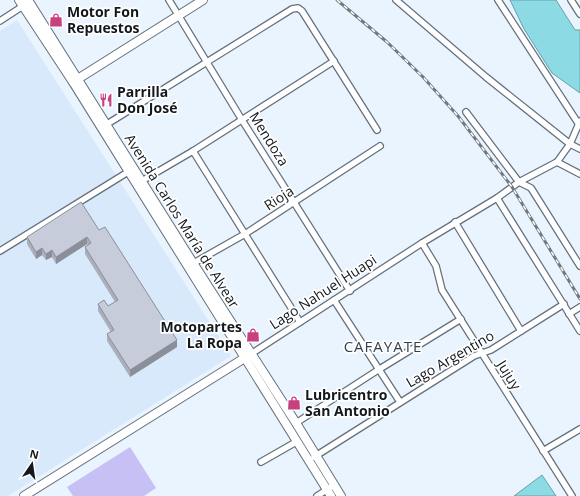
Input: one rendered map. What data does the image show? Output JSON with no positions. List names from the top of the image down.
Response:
{
  "streets": {
    "main road": ["Avenida Carlos María de Alvear", "Lago Nahuel Huapi"],
    "street": [
      "Mendoza",
      "Rioja",
      "Lago Argentino",
      "Jujuy"
    ]
  },
  "crossings": [
    ["Mendoza", "Rioja"],
    ["Mendoza", "Lago Nahuel Huapi"],
    ["Rioja", "Avenida Carlos María de Alvear"],
    ["Avenida Carlos María de Alvear", "Lago Nahuel Huapi"],
    ["Avenida Carlos María de Alvear", "Lago Argentino"],
    ["Lago Nahuel Huapi", "Jujuy"],
    ["Lago Argentino", "Jujuy"]
  ],
  "districts": ["CAFAYATE"],
  "places": {
    "shop": ["Motor Fon Repuestos", "Motopartes La Ropa", "Lubricentro San Antonio"],
    "restaurant": ["Parrilla Don José"]
  },
  "north": "top"
}
